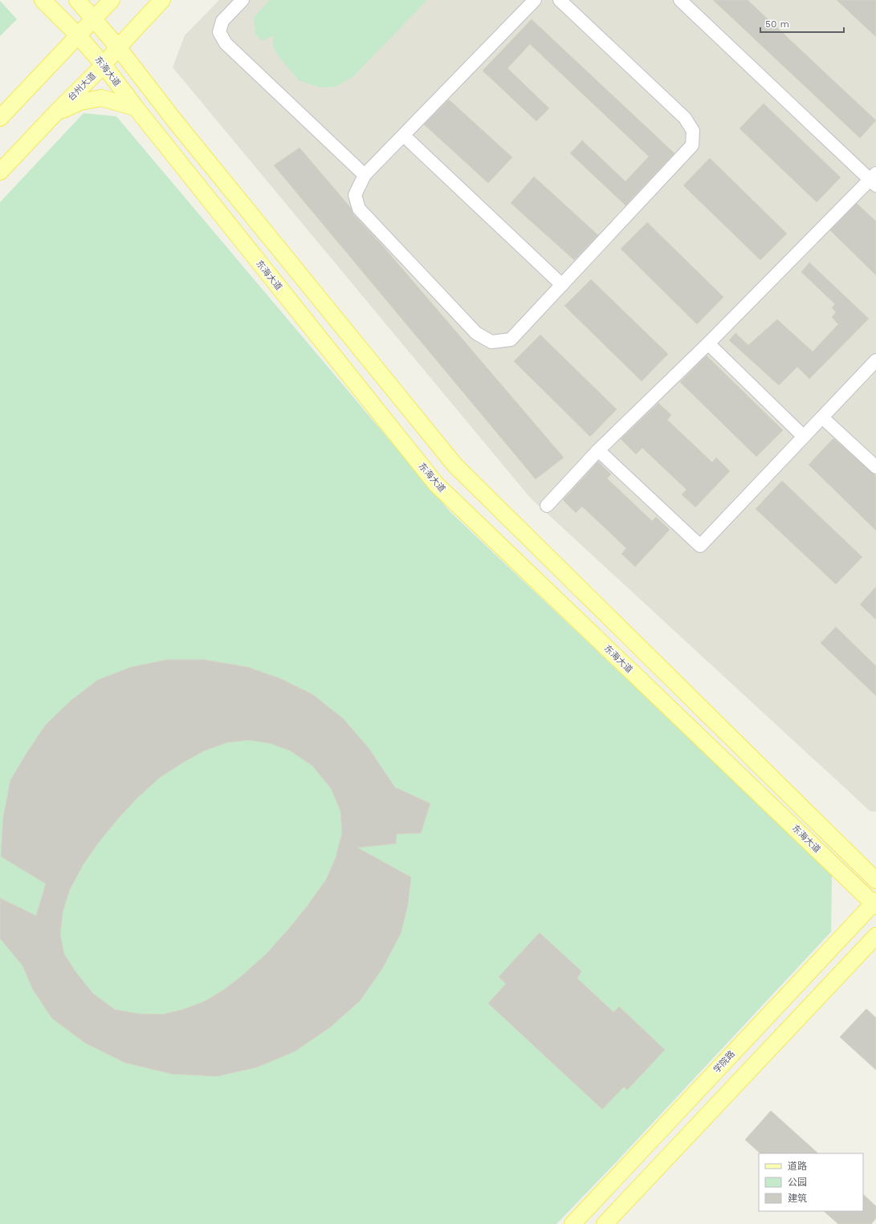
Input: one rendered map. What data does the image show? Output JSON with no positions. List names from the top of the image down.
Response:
{
  "streets": {
    "main road": ["东海大道", "台州大道", "学院路"]
  },
  "crossings": [
    ["东海大道", "台州大道"],
    ["东海大道", "学院路"]
  ],
  "legend": ["道路", "公园", "建筑"],
  "scale_bar": "50 m"
}
